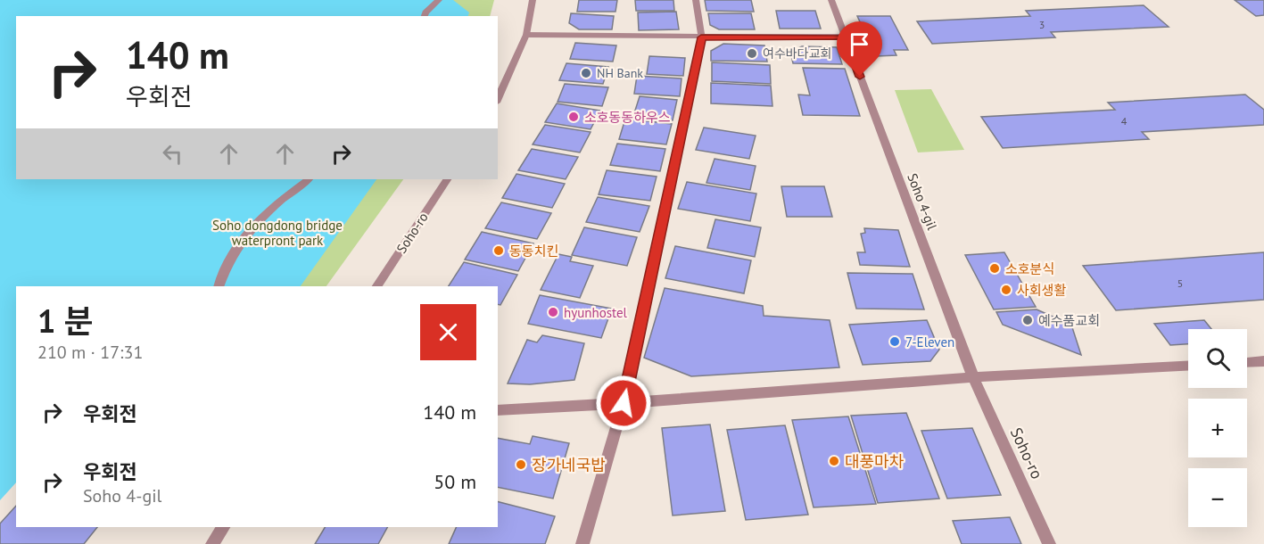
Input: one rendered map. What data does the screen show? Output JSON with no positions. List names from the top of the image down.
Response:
{
  "streets": {
    "street": ["Soho 4-gil", "Soho-ro"]
  },
  "crossings": [
    ["Soho 4-gil", "Soho-ro"]
  ],
  "parks": ["Soho dongdong bridge waterpront park"],
  "places": [
    "여수바다교회",
    "NH Bank",
    "소호동동하우스",
    "동동치킨",
    "소호분식",
    "사회생활",
    "hyunhostel",
    "예수품교회",
    "7-Eleven",
    "대풍마차",
    "장가네국밥"
  ],
  "house_numbers": ["3", "4", "5"],
  "page": {
    "turn": ["140 m", "우회전"],
    "heading": ["1 분", "210 m · 17:31"],
    "map_buttons": ["+", "−"],
    "list": [
      {
        "name": "우회전",
        "value": "140 m"
      },
      {
        "name": "우회전",
        "note": "Soho 4-gil",
        "value": "50 m"
      }
    ]
  }
}
